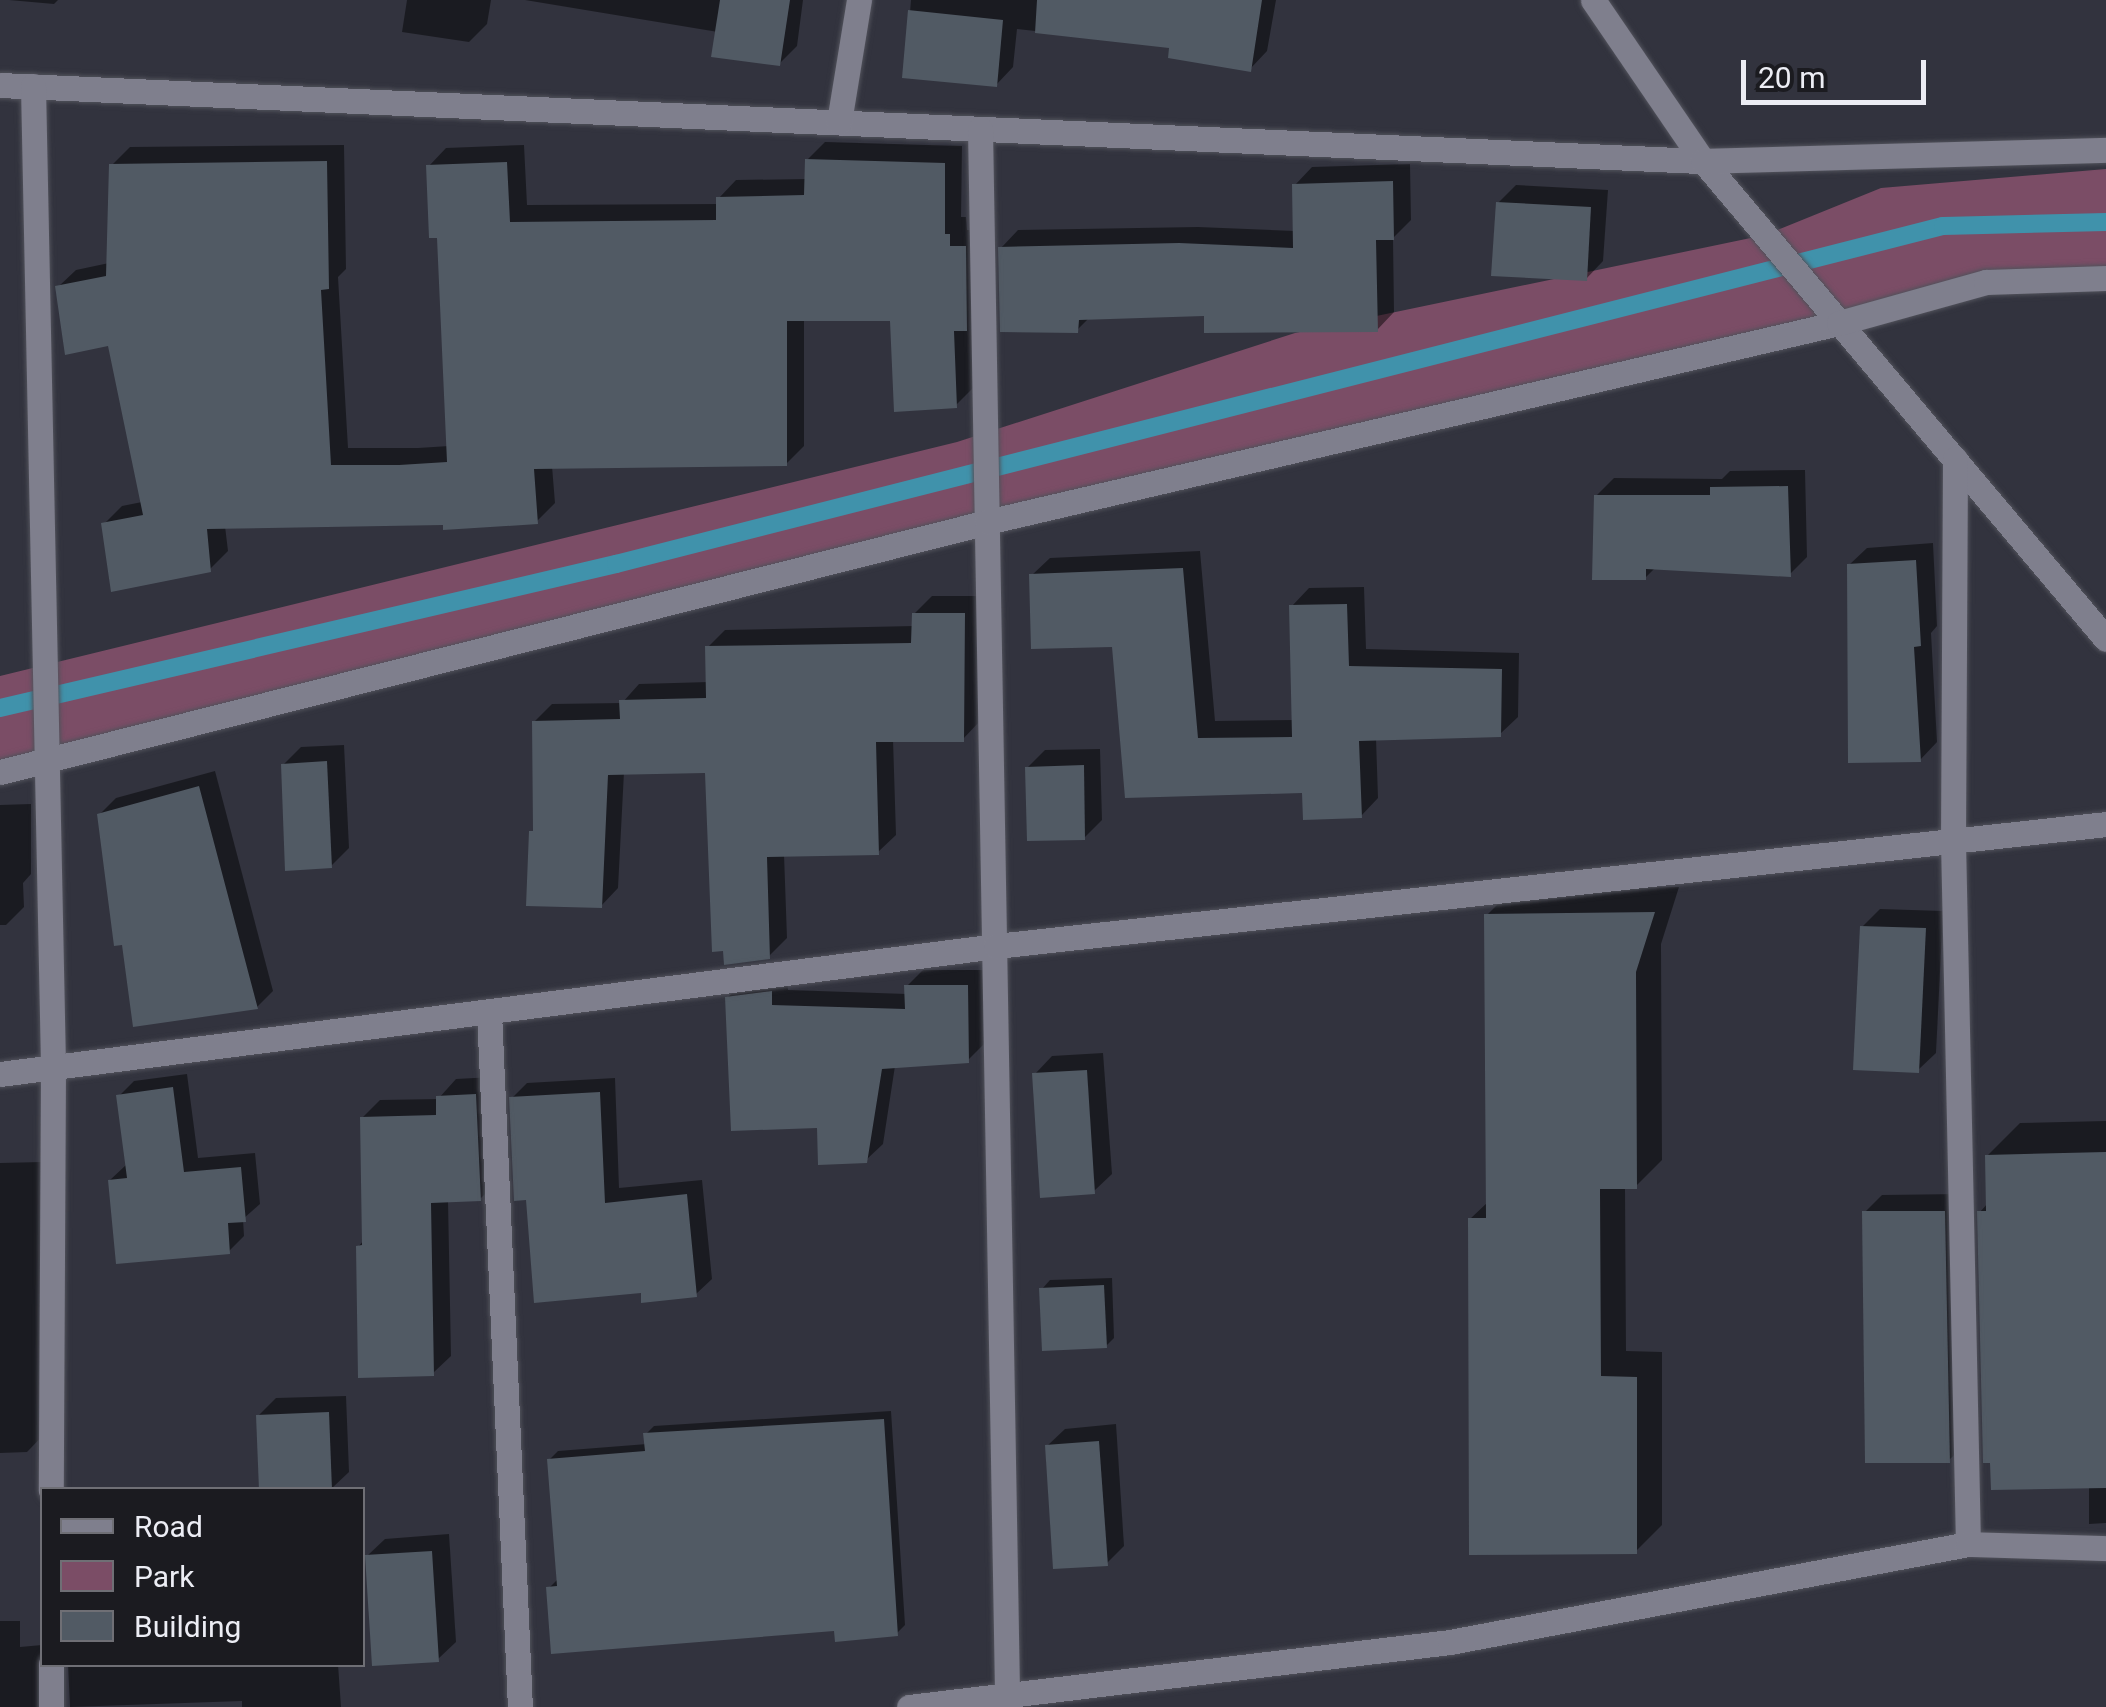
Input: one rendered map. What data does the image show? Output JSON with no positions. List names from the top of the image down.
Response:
{
  "legend": ["Road", "Park", "Building"],
  "scale_bar": "20 m"
}
